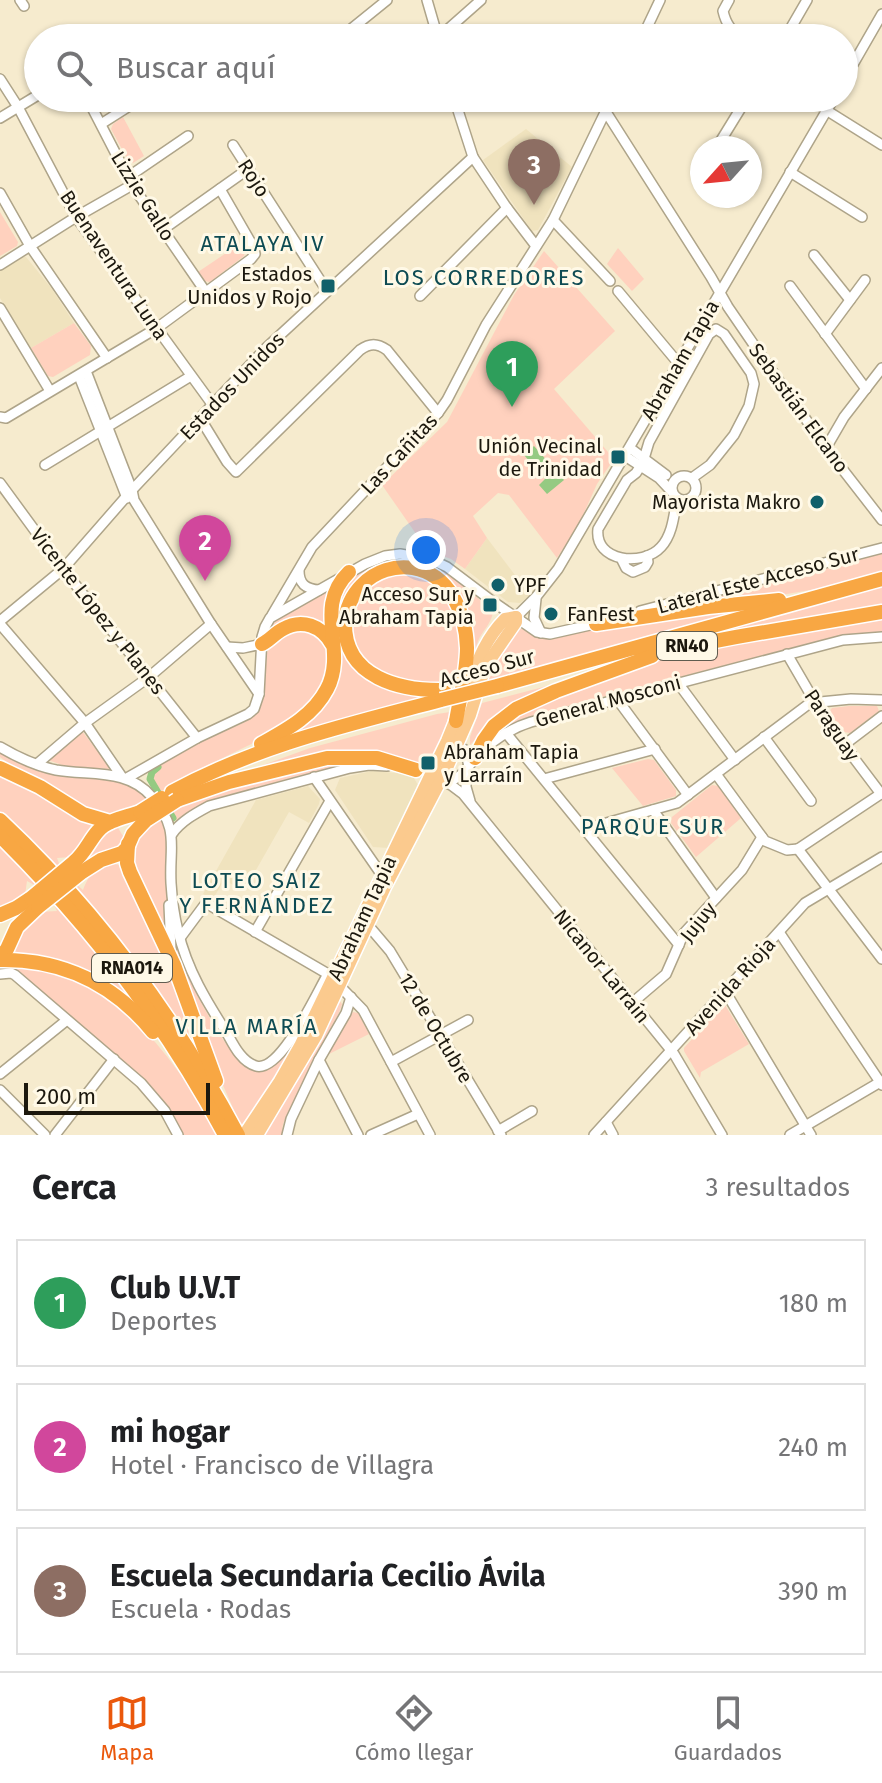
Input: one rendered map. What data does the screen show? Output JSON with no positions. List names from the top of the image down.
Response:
{
  "streets": {
    "highway": ["RN40", "Acceso Sur", "RNA014"],
    "main road": ["Abraham Tapia"],
    "street": [
      "Rojo",
      "Lizzie Gallo",
      "Buenaventura Luna",
      "Estados Unidos",
      "Sebastián Elcano",
      "Las Cañitas",
      "Lateral Este Acceso Sur",
      "Vicente López y Planes",
      "General Mosconi",
      "Paraguay",
      "Jujuy",
      "Nicanor Larraín",
      "Avenida Rioja",
      "12 de Octubre"
    ]
  },
  "crossings": [
    ["Rojo", "Estados Unidos"],
    ["Buenaventura Luna", "Estados Unidos"],
    ["Abraham Tapia", "Sebastián Elcano"],
    ["Abraham Tapia", "Las Cañitas"],
    ["Abraham Tapia", "General Mosconi"],
    ["Abraham Tapia", "Nicanor Larraín"],
    ["Abraham Tapia", "RNA014"],
    ["Abraham Tapia", "12 de Octubre"],
    ["Estados Unidos", "Vicente López y Planes"],
    ["General Mosconi", "Paraguay"],
    ["General Mosconi", "Nicanor Larraín"],
    ["Jujuy", "Nicanor Larraín"],
    ["Nicanor Larraín", "Avenida Rioja"]
  ],
  "districts": [
    "ATALAYA IV",
    "LOS CORREDORES",
    "PARQUE SUR",
    "LOTEO SAIZ Y FERNÁNDEZ",
    "VILLA MARÍA"
  ],
  "places": {
    "transit": [
      "Estados Unidos y Rojo",
      "Unión Vecinal de Trinidad",
      "Acceso Sur y Abraham Tapia",
      "Abraham Tapia y Larraín"
    ],
    "other": ["Mayorista Makro", "YPF", "FanFest"]
  },
  "scale_bar": "200 m",
  "north": "bottom left",
  "page": {
    "search": "Buscar aquí",
    "pins": ["3", "1", "2"],
    "scale": "200 m",
    "heading": ["Cerca", "3 resultados"],
    "list": [
      {
        "mark": "1",
        "name": "Club U.V.T",
        "note": "Deportes",
        "value": "180 m"
      },
      {
        "mark": "2",
        "name": "mi hogar",
        "note": "Hotel · Francisco de Villagra",
        "value": "240 m"
      },
      {
        "mark": "3",
        "name": "Escuela Secundaria Cecilio Ávila",
        "note": "Escuela · Rodas",
        "value": "390 m"
      }
    ],
    "nav": ["Mapa", "Cómo llegar", "Guardados"]
  }
}
